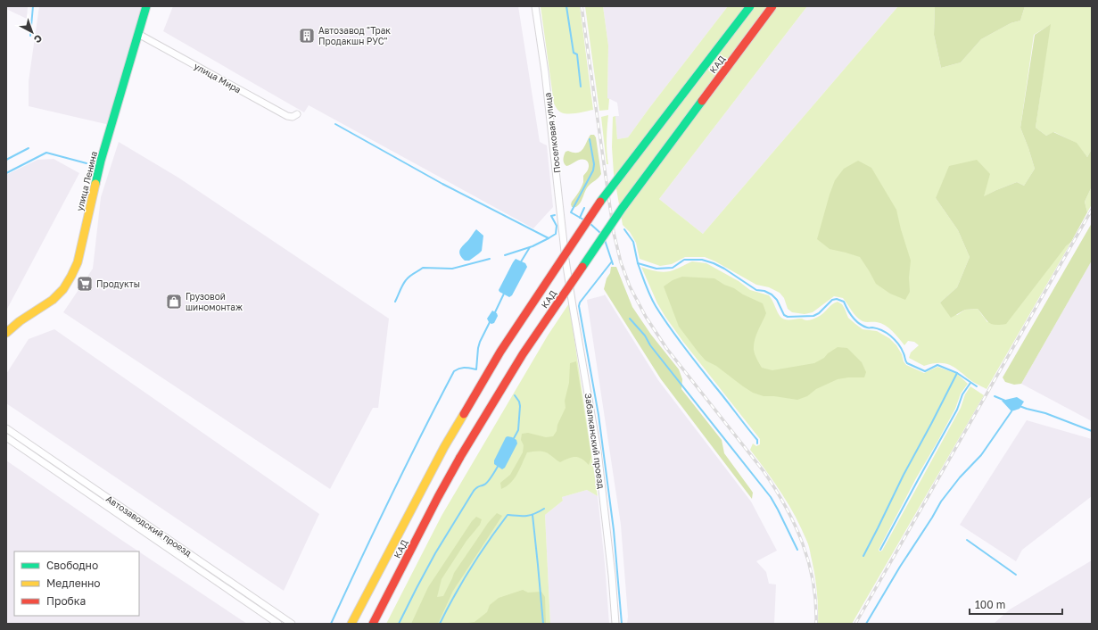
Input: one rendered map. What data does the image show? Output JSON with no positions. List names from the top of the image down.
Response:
{
  "streets": {
    "main road": ["КАД", "улица Ленина"],
    "street": [
      "улица Мира",
      "Поселковая улица",
      "Забалканский проезд",
      "Автозаводский проезд"
    ]
  },
  "crossings": [
    ["улица Мира", "улица Ленина"],
    ["Поселковая улица", "Забалканский проезд"]
  ],
  "places": {
    "building": ["Автозавод \"Трак Продакшн РУС\""],
    "supermarket": ["Продукты"],
    "shop": ["Грузовой шиномонтаж"]
  },
  "legend": ["Свободно", "Медленно", "Пробка"],
  "scale_bar": "100 m",
  "north": "bottom right"
}
